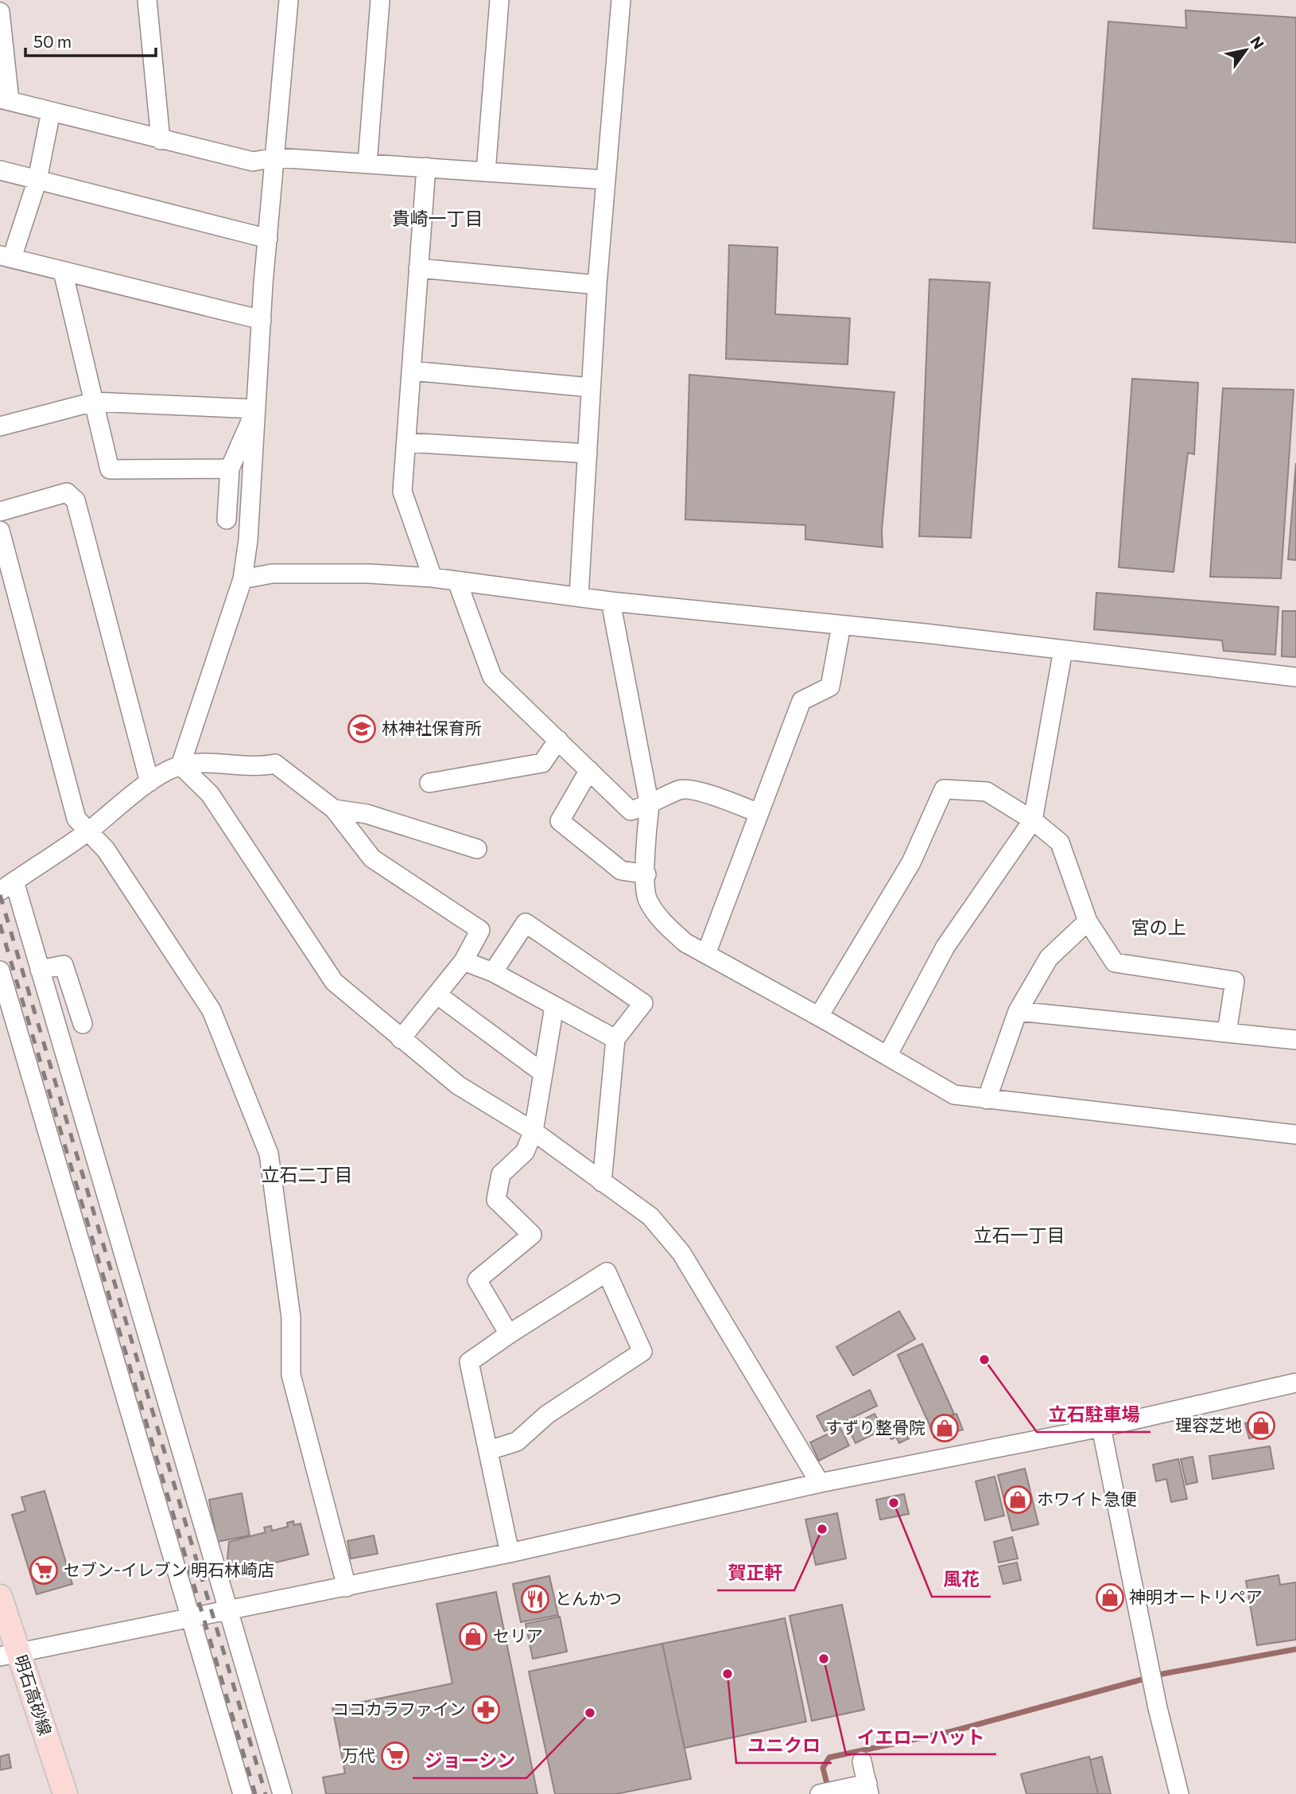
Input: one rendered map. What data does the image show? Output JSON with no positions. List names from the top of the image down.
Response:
{
  "streets": {
    "main road": ["明石高砂線"]
  },
  "districts": [
    "貴崎一丁目",
    "宮の上",
    "立石二丁目",
    "立石一丁目"
  ],
  "places": {
    "school or university": ["林神社保育所"],
    "other": [
      "立石駐車場",
      "風花",
      "賀正軒",
      "イエローハット",
      "ユニクロ",
      "ジョーシン"
    ],
    "shop": [
      "理容芝地",
      "すずり整骨院",
      "ホワイト急便",
      "神明オートリペア",
      "セリア"
    ],
    "supermarket": ["セブン-イレブン 明石林崎店", "万代"],
    "restaurant": ["とんかつ"],
    "pharmacy": ["ココカラファイン"]
  },
  "scale_bar": "50 m",
  "north": "top right"
}
